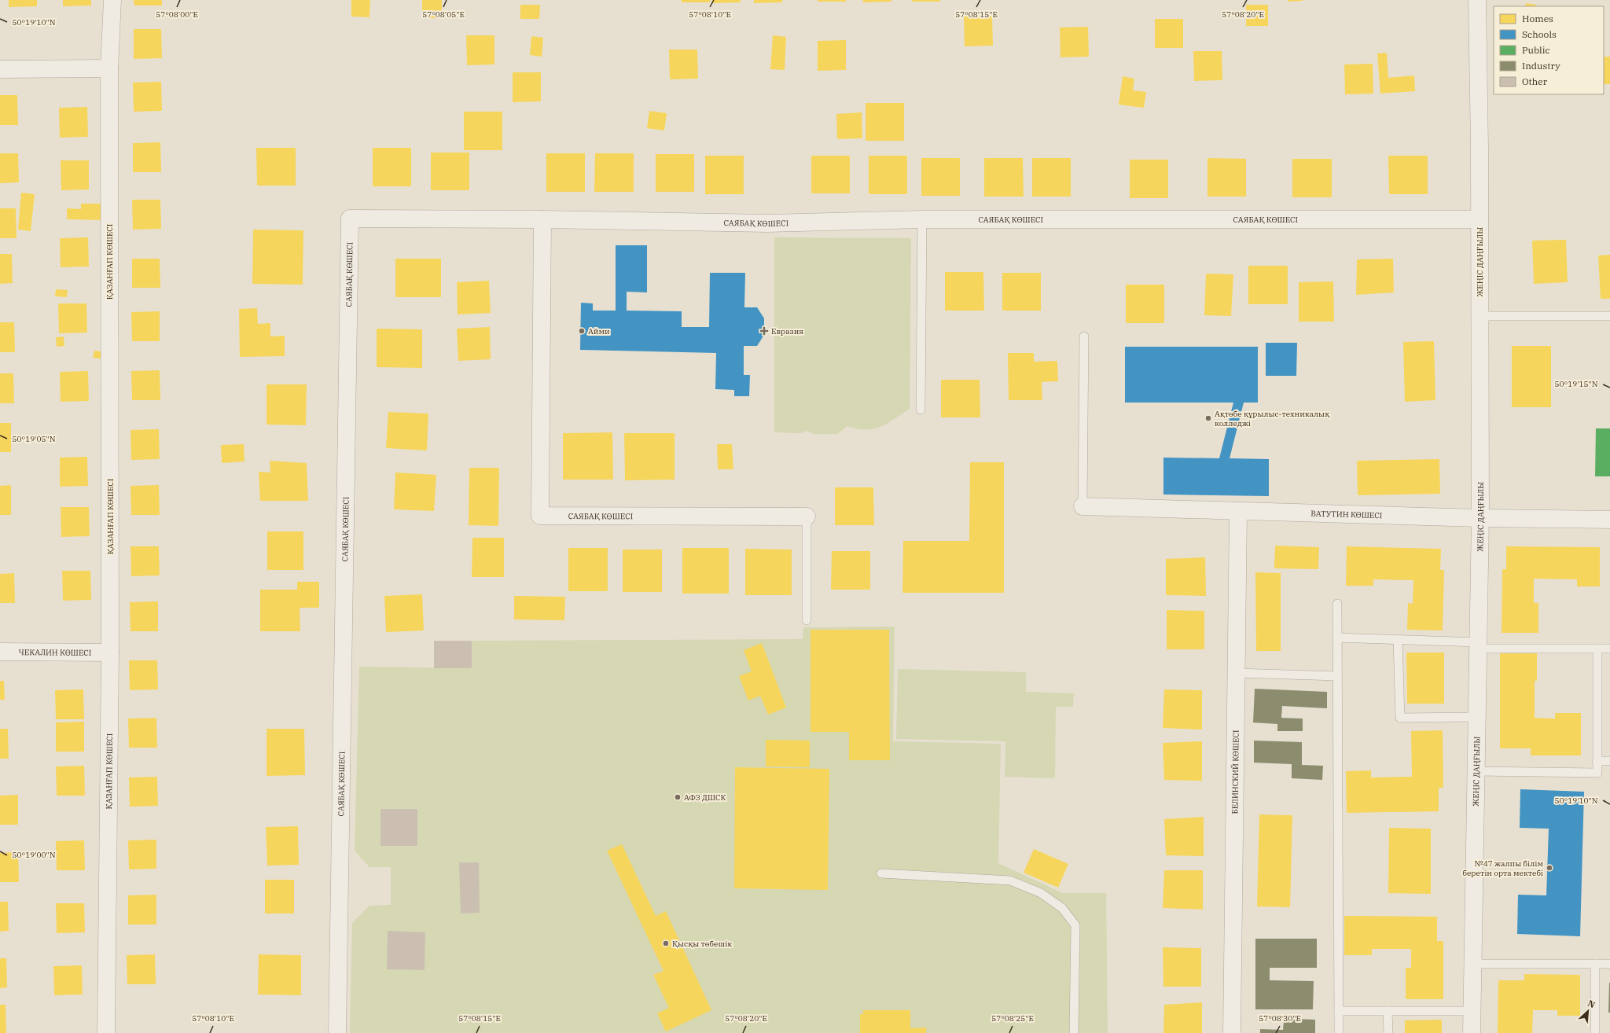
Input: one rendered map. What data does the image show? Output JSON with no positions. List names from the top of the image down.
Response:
{
  "streets": {
    "street": [
      "САЯБАҚ КӨШЕСІ",
      "ҚАЗАНҒАП КӨШЕСІ",
      "ЖЕҢІС ДАҢҒЫЛЫ",
      "ВАТУТИН КӨШЕСІ",
      "ЧЕКАЛИН КӨШЕСІ",
      "БЕЛИНСКИЙ КӨШЕСІ"
    ]
  },
  "crossings": [
    ["САЯБАҚ КӨШЕСІ", "ЖЕҢІС ДАҢҒЫЛЫ"],
    ["ҚАЗАНҒАП КӨШЕСІ", "ЧЕКАЛИН КӨШЕСІ"],
    ["ЖЕҢІС ДАҢҒЫЛЫ", "ВАТУТИН КӨШЕСІ"],
    ["ВАТУТИН КӨШЕСІ", "БЕЛИНСКИЙ КӨШЕСІ"]
  ],
  "places": {
    "other": [
      "Айми",
      "Ақтөбе құрылыс-техникалық колледжі",
      "АФЗ ДШСК",
      "№47 жалпы білім беретін орта мектебі",
      "Қысқы төбешік"
    ],
    "health": ["Евразия"]
  },
  "legend": [
    "Homes",
    "Schools",
    "Public",
    "Industry",
    "Other"
  ],
  "north": "top right",
  "coordinates": [
    "57°08'05\"E",
    "57°08'10\"E",
    "57°08'15\"E",
    "57°08'20\"E",
    "57°08'00\"E",
    "50°19'10\"N",
    "50°19'15\"N",
    "50°19'05\"N",
    "50°19'00\"N",
    "57°08'25\"E",
    "57°08'30\"E"
  ]
}
